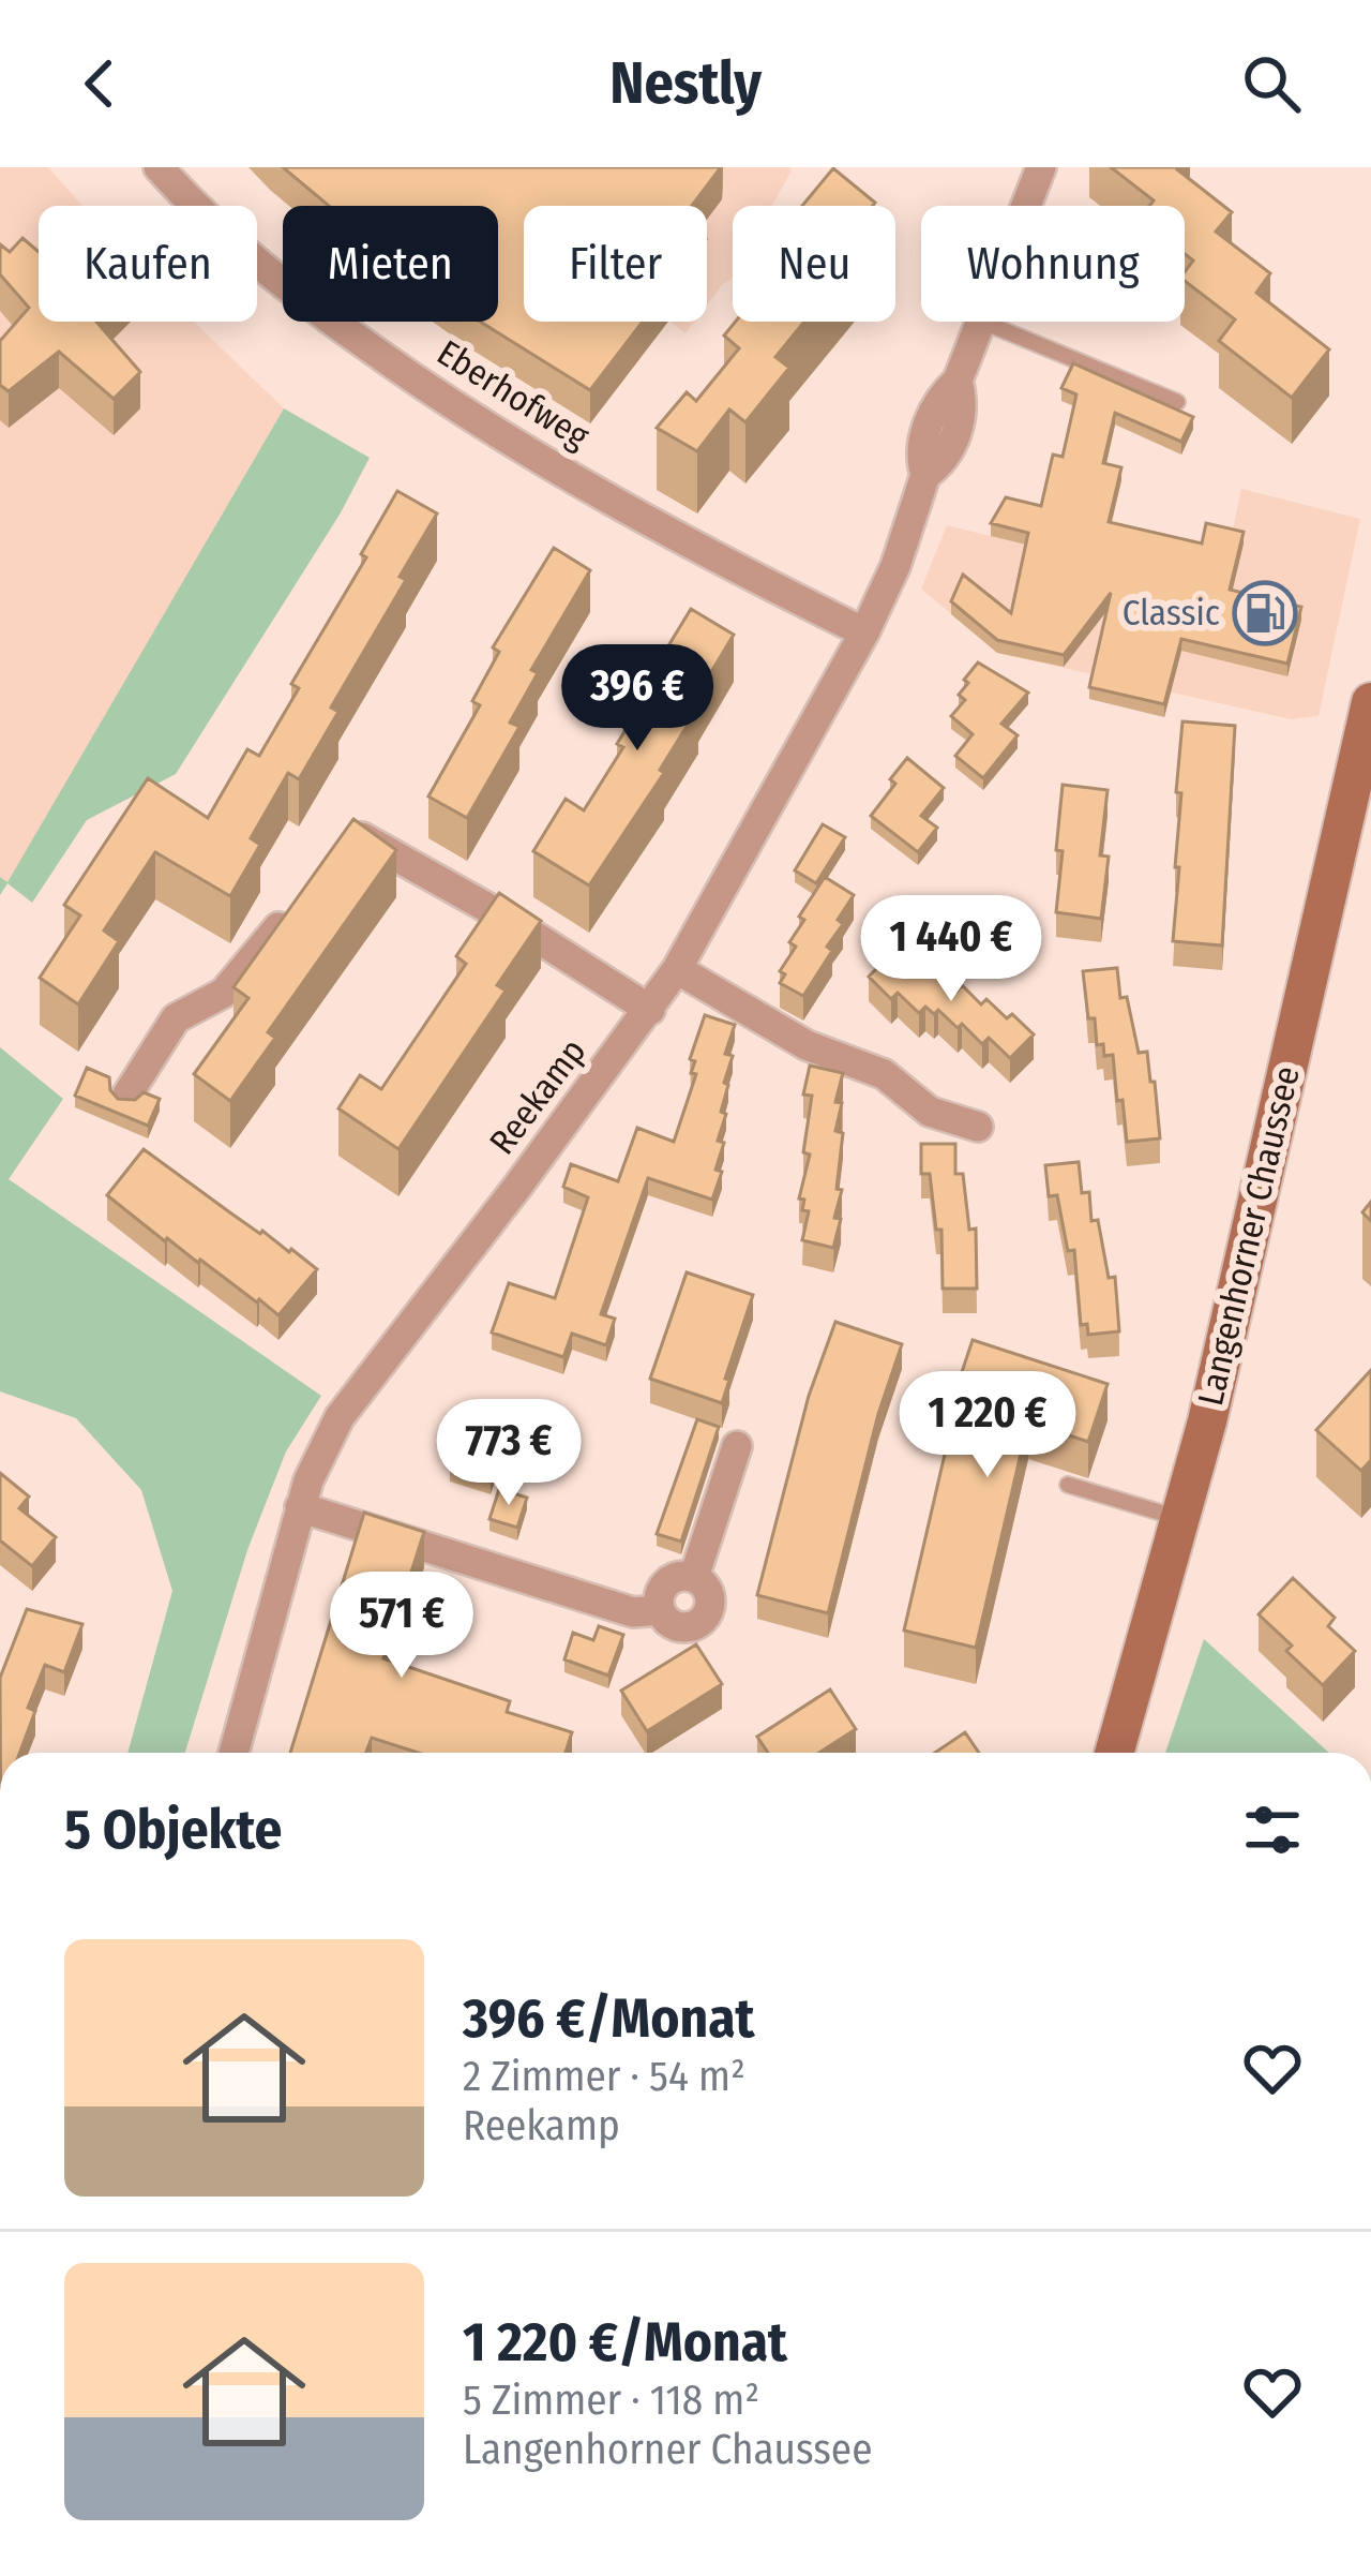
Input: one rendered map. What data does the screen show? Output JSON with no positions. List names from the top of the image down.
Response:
{
  "streets": {
    "main road": ["Langenhorner Chaussee"],
    "street": ["Eberhofweg", "Reekamp"]
  },
  "crossings": [
    ["Eberhofweg", "Reekamp"]
  ],
  "places": {
    "fuel station": ["Classic"]
  },
  "page": {
    "header": "Nestly",
    "chip": [
      "Kaufen",
      "Mieten",
      "Filter",
      "Neu",
      "Wohnung"
    ],
    "price": [
      "396 €",
      "1 440 €",
      "1 220 €",
      "773 €",
      "571 €"
    ],
    "heading": "5 Objekte",
    "list": [
      {
        "name": "396 €/Monat",
        "note": "2 Zimmer · 54 m² · Reekamp"
      },
      {
        "name": "1 220 €/Monat",
        "note": "5 Zimmer · 118 m² · Langenhorner Chaussee"
      }
    ]
  }
}
